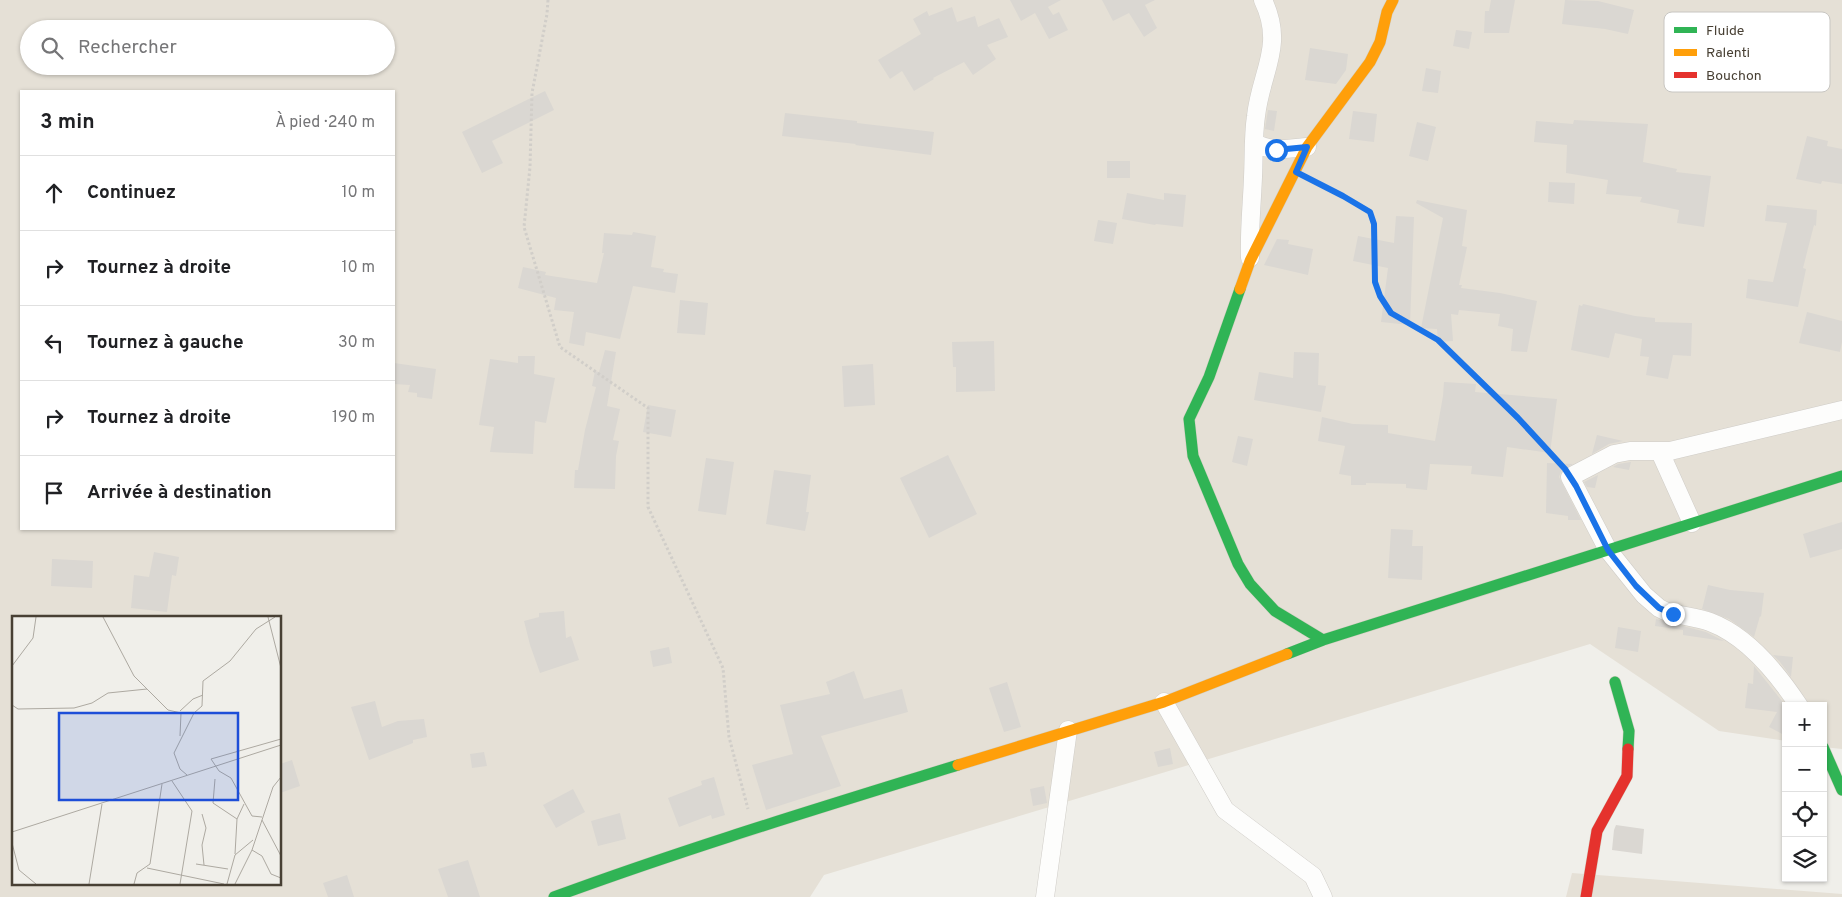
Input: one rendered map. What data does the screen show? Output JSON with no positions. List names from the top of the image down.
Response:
{
  "legend": ["Fluide", "Ralenti", "Bouchon"],
  "page": {
    "search": "Rechercher",
    "heading": ["3 min", "À pied · 240 m"],
    "list": [
      ["Continuez", "10 m"],
      ["Tournez à droite", "10 m"],
      ["Tournez à gauche", "30 m"],
      ["Tournez à droite", "190 m"],
      "Arrivée à destination"
    ],
    "map_buttons": ["+", "−"]
  }
}
